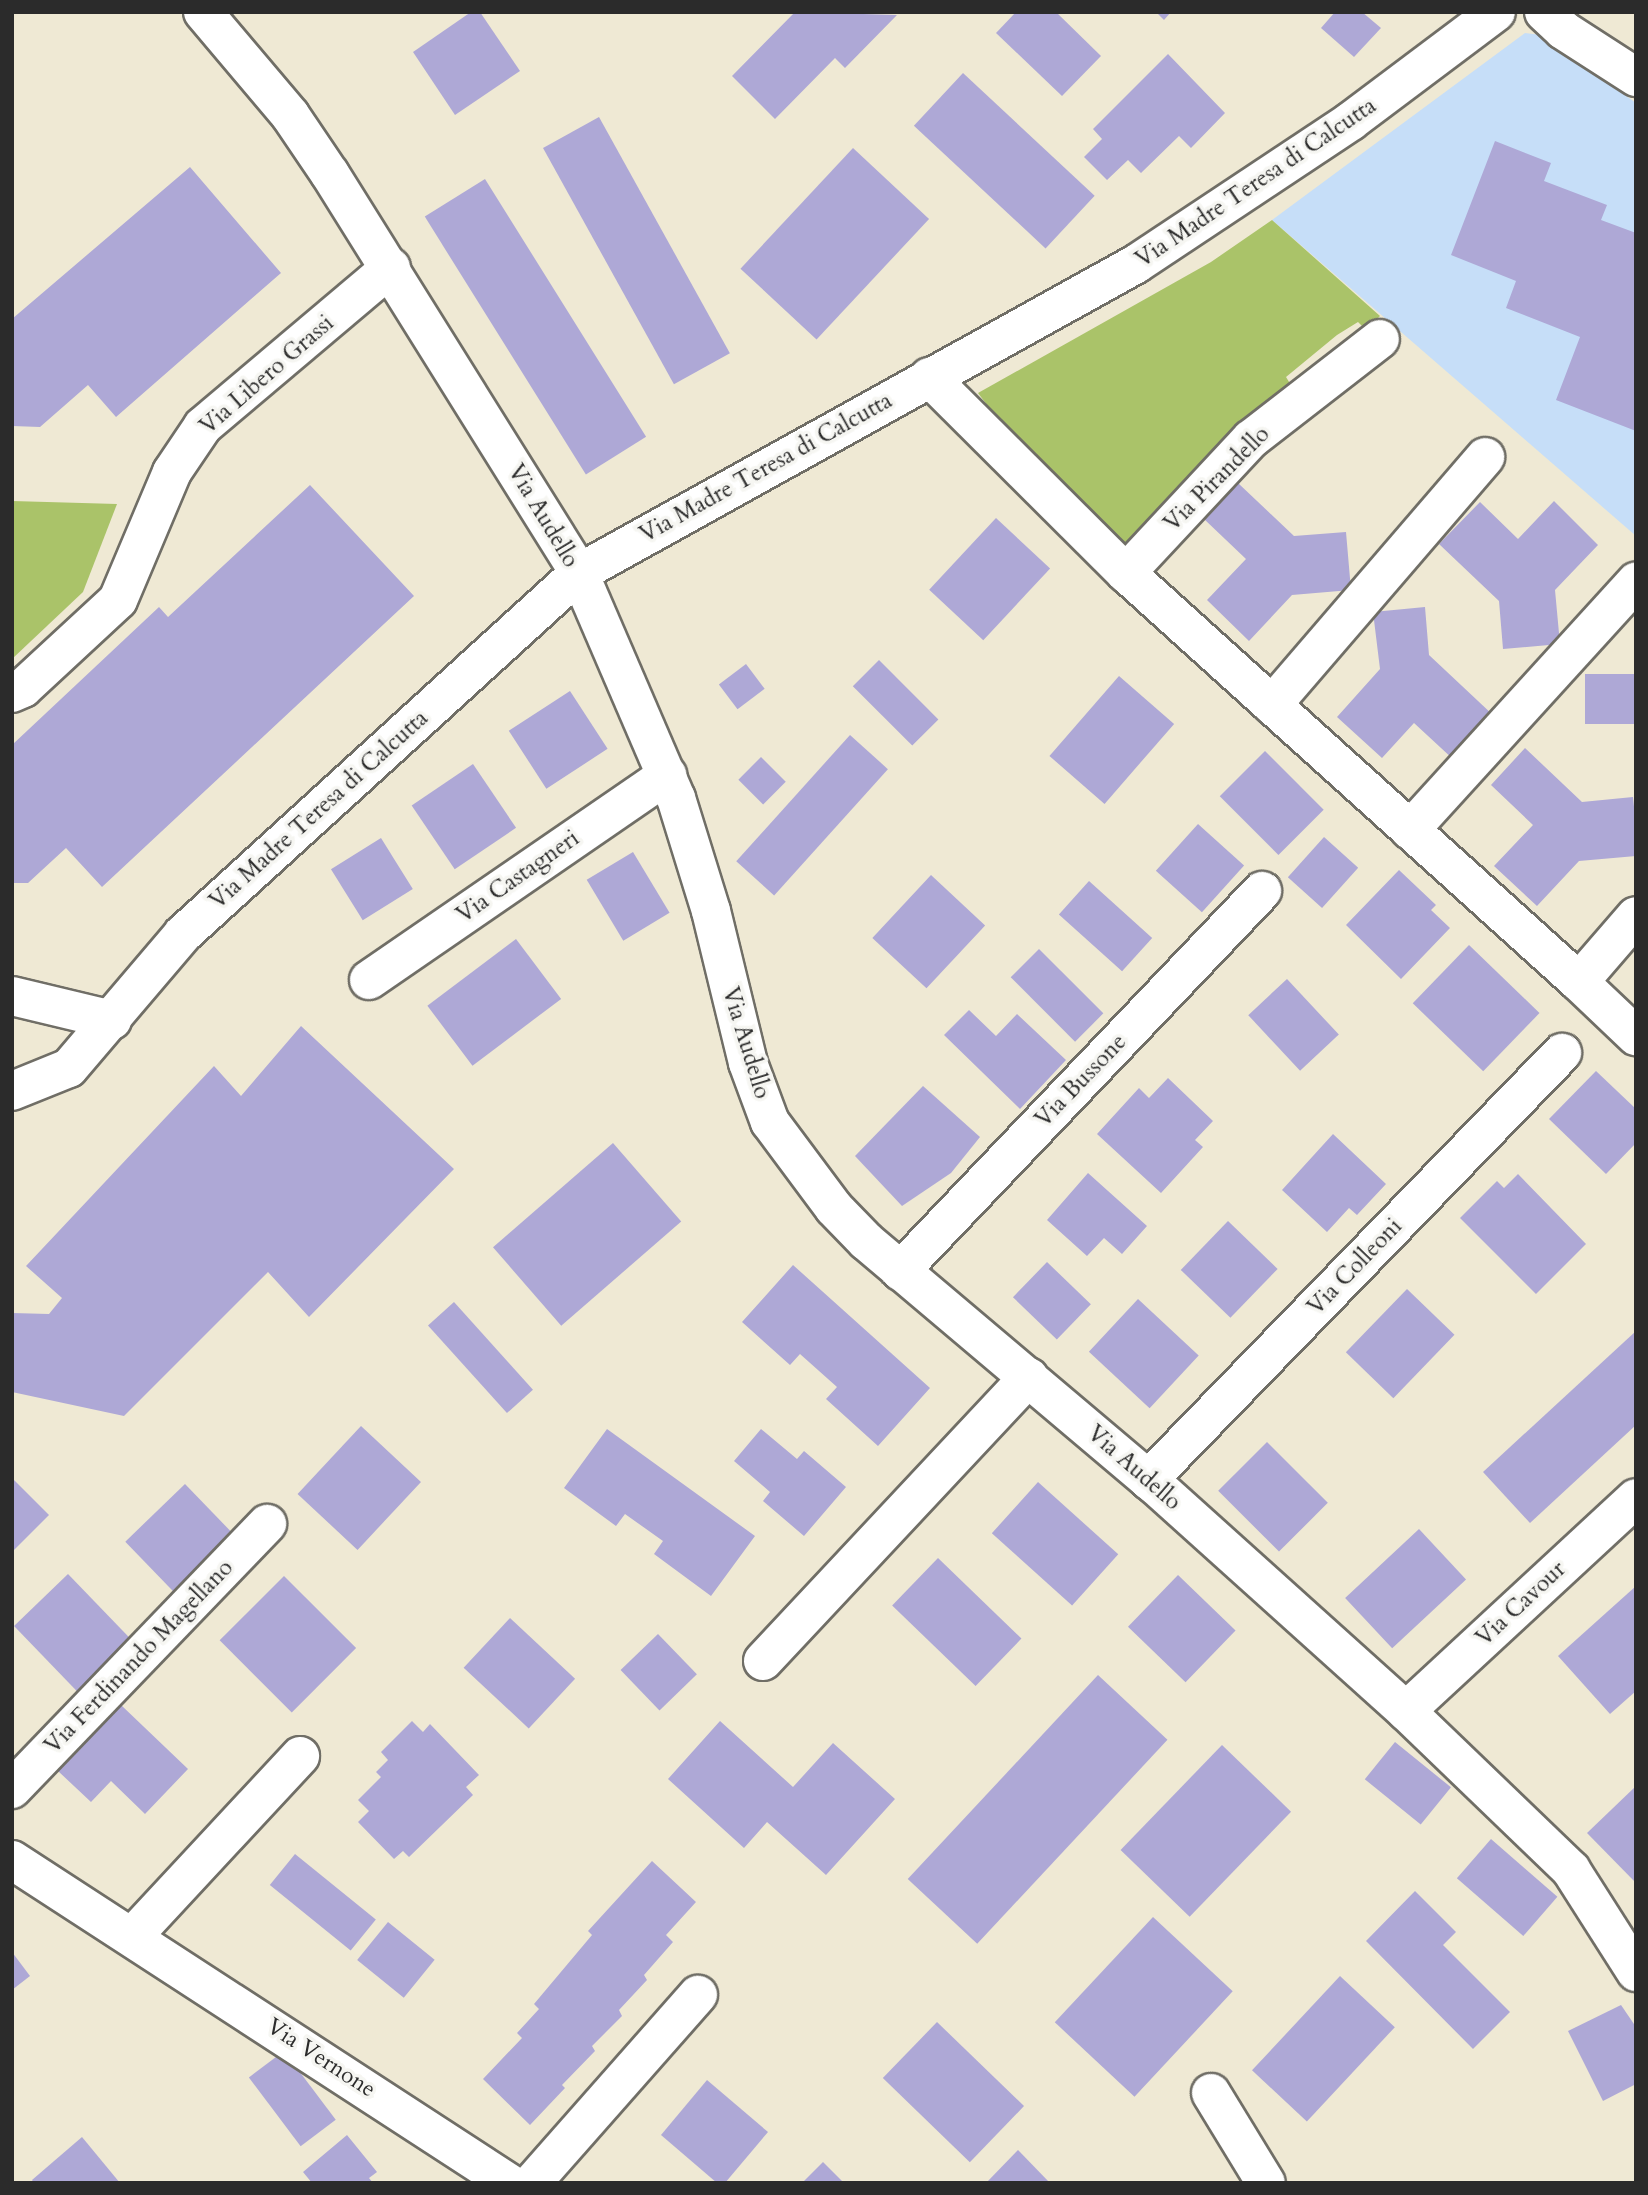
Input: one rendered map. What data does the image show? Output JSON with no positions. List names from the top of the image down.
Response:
{
  "streets": {
    "street": [
      "Via Madre Teresa di Calcutta",
      "Via Libero Grassi",
      "Via Pirandello",
      "Via Audello",
      "Via Castagneri",
      "Via Bussone",
      "Via Colleoni",
      "Via Cavour",
      "Via Ferdinando Magellano",
      "Via Vernone"
    ]
  },
  "crossings": [
    ["Via Madre Teresa di Calcutta", "Via Audello"],
    ["Via Libero Grassi", "Via Audello"],
    ["Via Audello", "Via Castagneri"],
    ["Via Audello", "Via Bussone"],
    ["Via Audello", "Via Colleoni"],
    ["Via Audello", "Via Cavour"]
  ]
}
